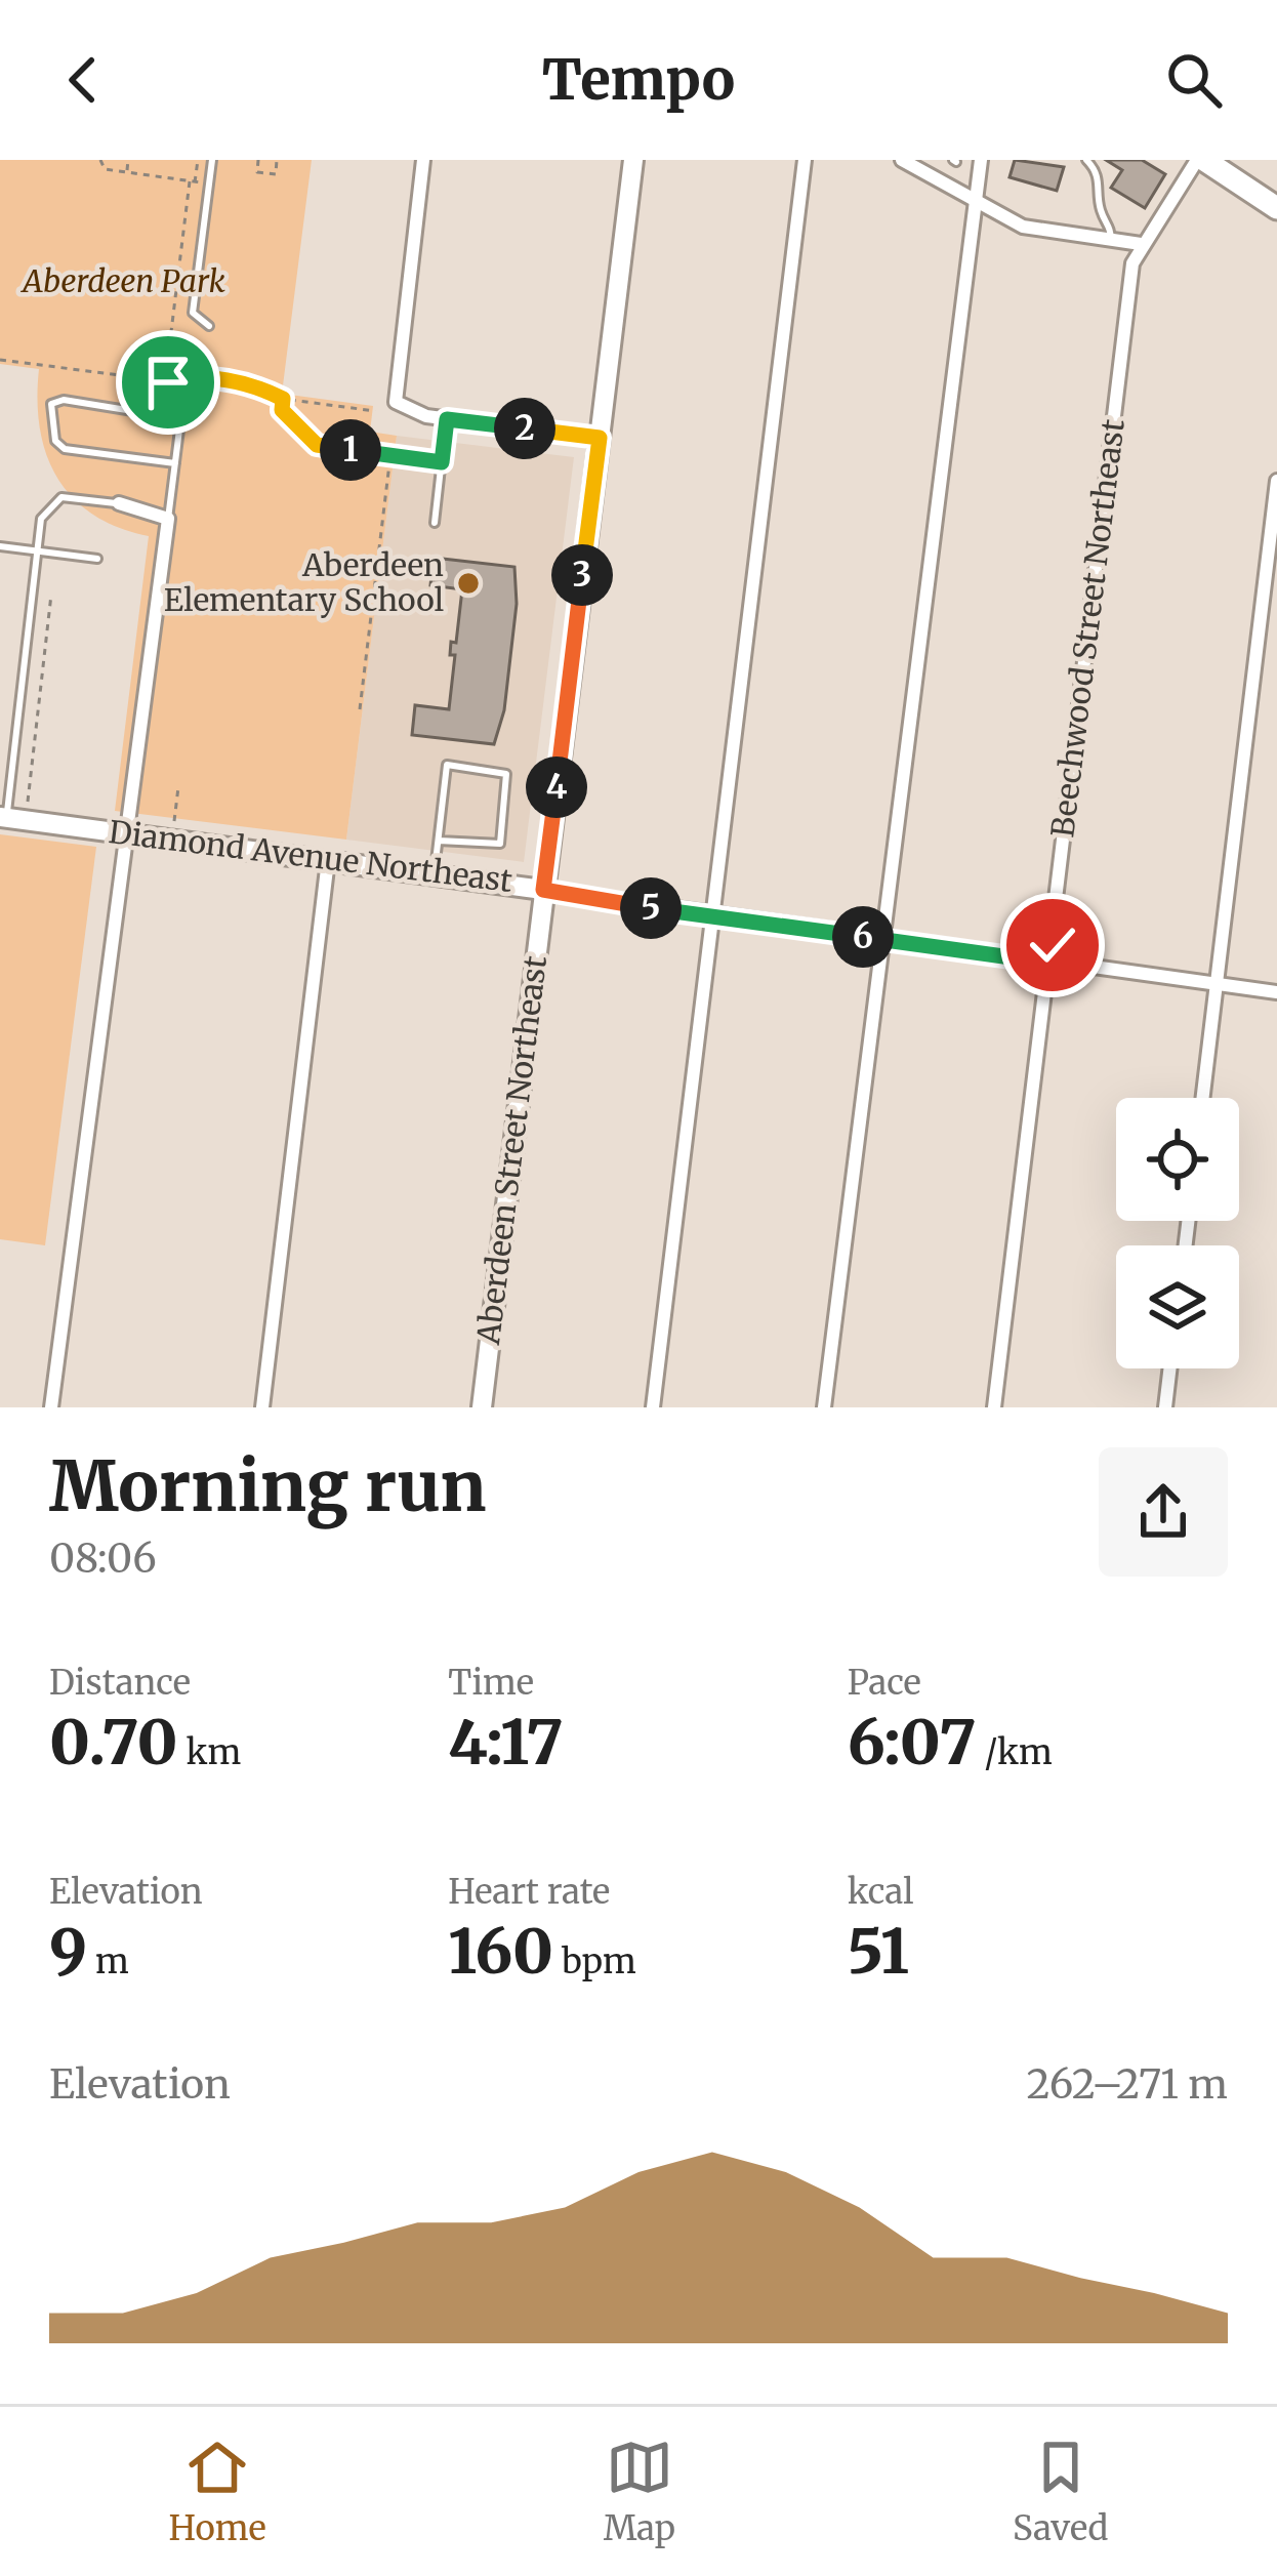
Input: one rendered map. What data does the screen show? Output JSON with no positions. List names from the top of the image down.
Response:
{
  "streets": {
    "street": ["Beechwood Street Northeast", "Diamond Avenue Northeast", "Aberdeen Street Northeast"]
  },
  "crossings": [
    ["Beechwood Street Northeast", "Diamond Avenue Northeast"],
    ["Diamond Avenue Northeast", "Aberdeen Street Northeast"]
  ],
  "parks": ["Aberdeen Park"],
  "places": ["Aberdeen Elementary School"],
  "page": {
    "header": "Tempo",
    "pins": [
      "2",
      "1",
      "3",
      "4",
      "5",
      "6"
    ],
    "heading": ["Morning run", "08:06"],
    "stats": [
      ["Distance", "0.70 km"],
      ["Time", "4:17"],
      ["Pace", "6:07 /km"],
      ["Elevation", "9 m"],
      ["Heart rate", "160 bpm"],
      ["kcal", "51"]
    ],
    "chart": ["Elevation", "262–271 m"],
    "tabs": ["Home", "Map", "Saved"]
  }
}
